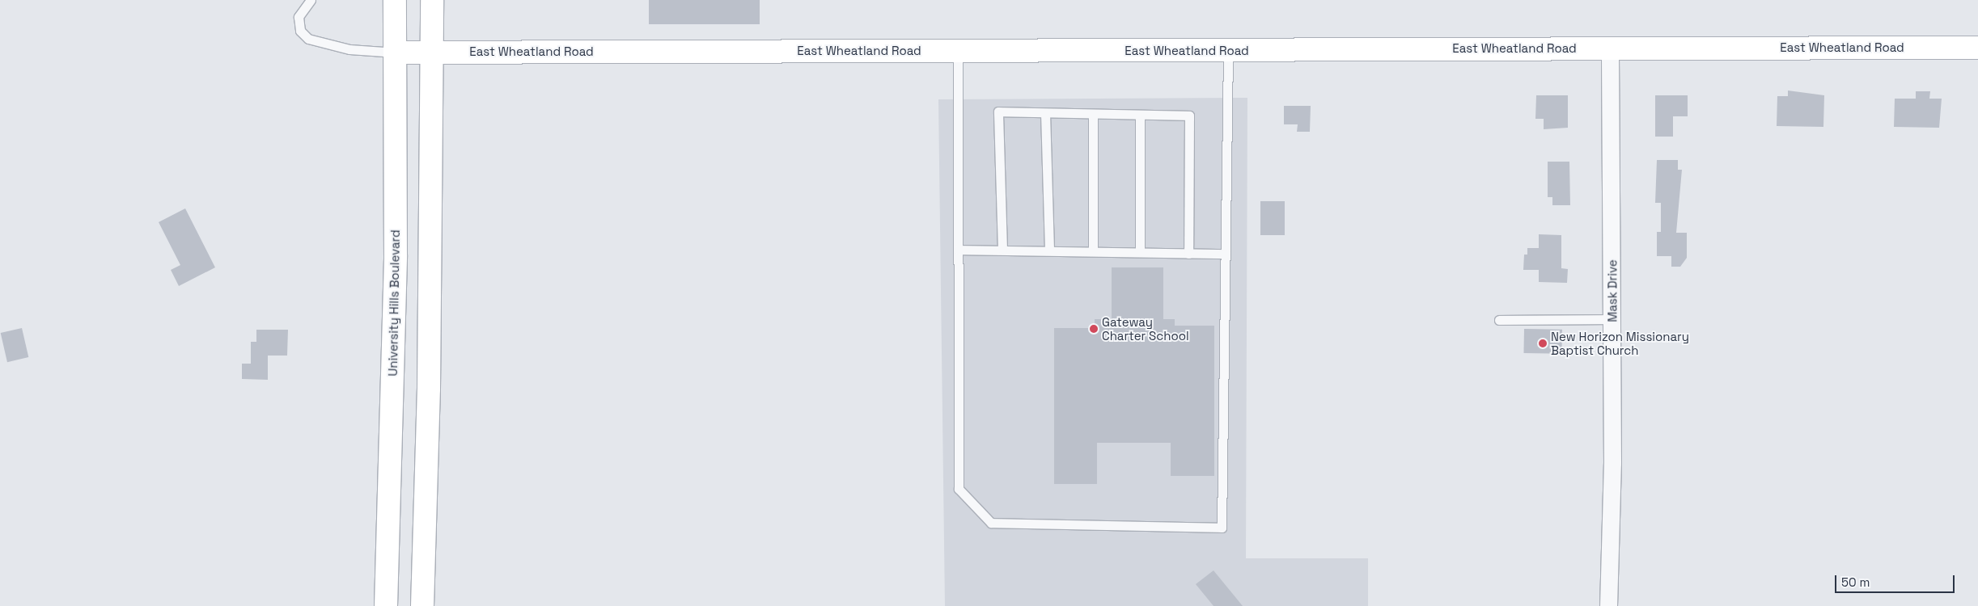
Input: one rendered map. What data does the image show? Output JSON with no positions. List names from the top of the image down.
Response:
{
  "streets": {
    "street": ["East Wheatland Road", "Mask Drive", "University Hills Boulevard"]
  },
  "crossings": [
    ["East Wheatland Road", "Mask Drive"],
    ["East Wheatland Road", "University Hills Boulevard"]
  ],
  "places": ["Gateway Charter School", "New Horizon Missionary Baptist Church"],
  "scale_bar": "50 m"
}
